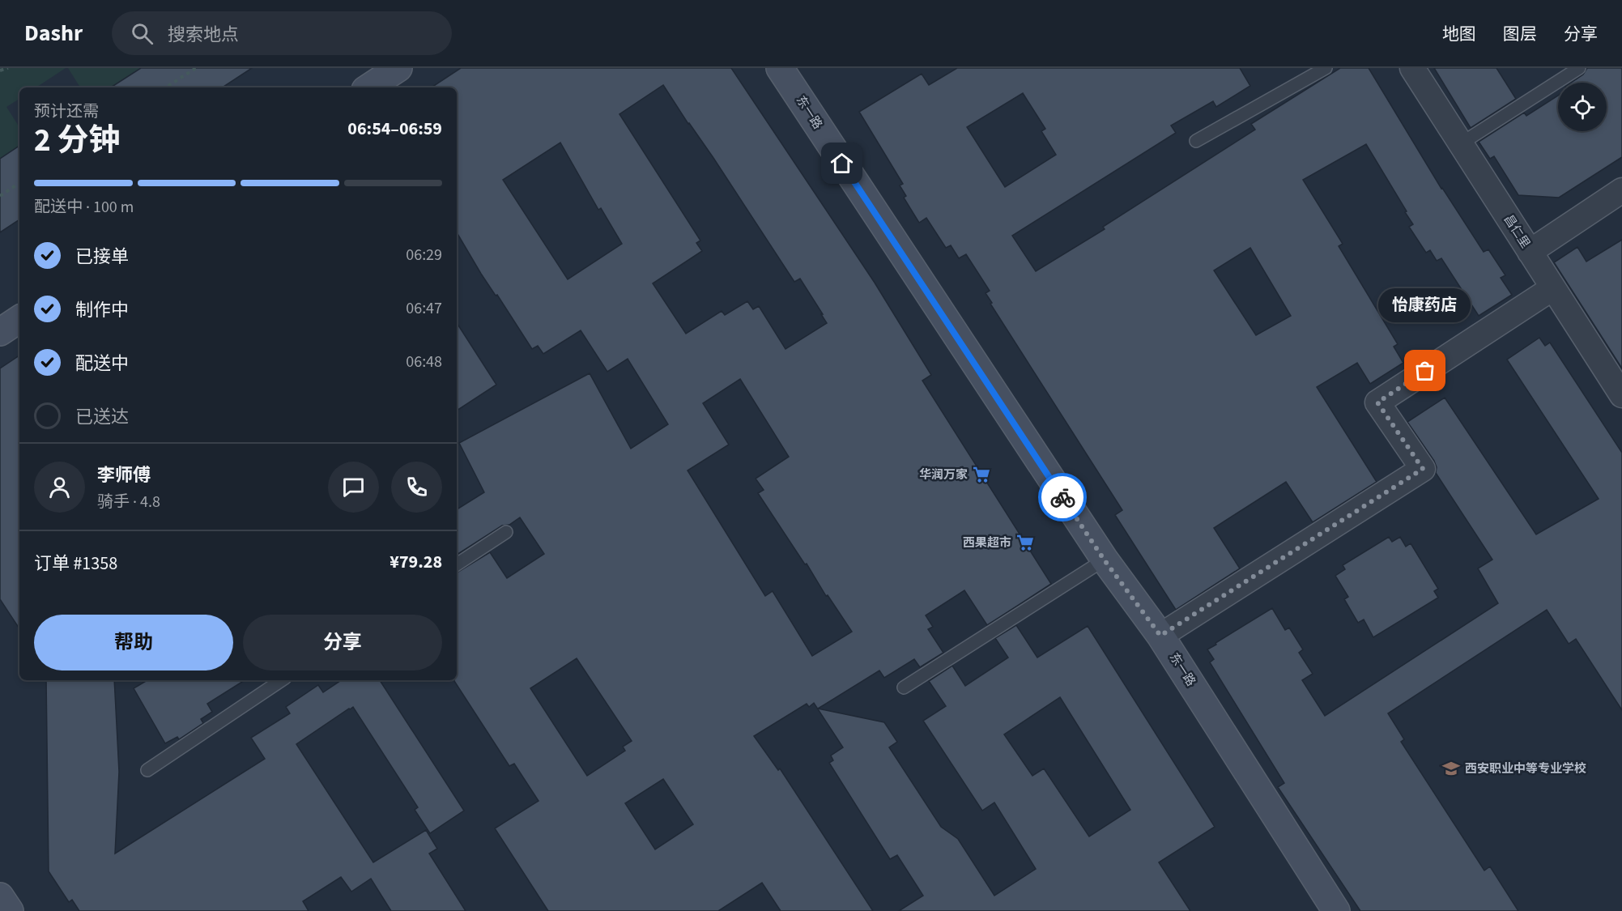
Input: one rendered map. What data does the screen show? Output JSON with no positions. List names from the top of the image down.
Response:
{
  "streets": {
    "street": ["东一路", "昌仁里"]
  },
  "places": {
    "other": ["怡康药店"],
    "supermarket": ["华润万家", "西果超市"],
    "school or university": ["西安职业中等专业学校"]
  },
  "page": {
    "header": "Dashr",
    "search": "搜索地点",
    "nav": ["地图", "图层", "分享"],
    "heading": ["2 分钟", "预计还需", "06:54–06:59"],
    "panel": [
      "李师傅",
      "骑手 · 4.8",
      "订单 #1358",
      "¥79.28"
    ],
    "bar": "配送中 · 100 m",
    "list": [
      ["已接单", "06:29"],
      ["制作中", "06:47"],
      ["配送中", "06:48"],
      "已送达"
    ],
    "bubble": "怡康药店",
    "buttons": ["帮助", "分享"]
  }
}
